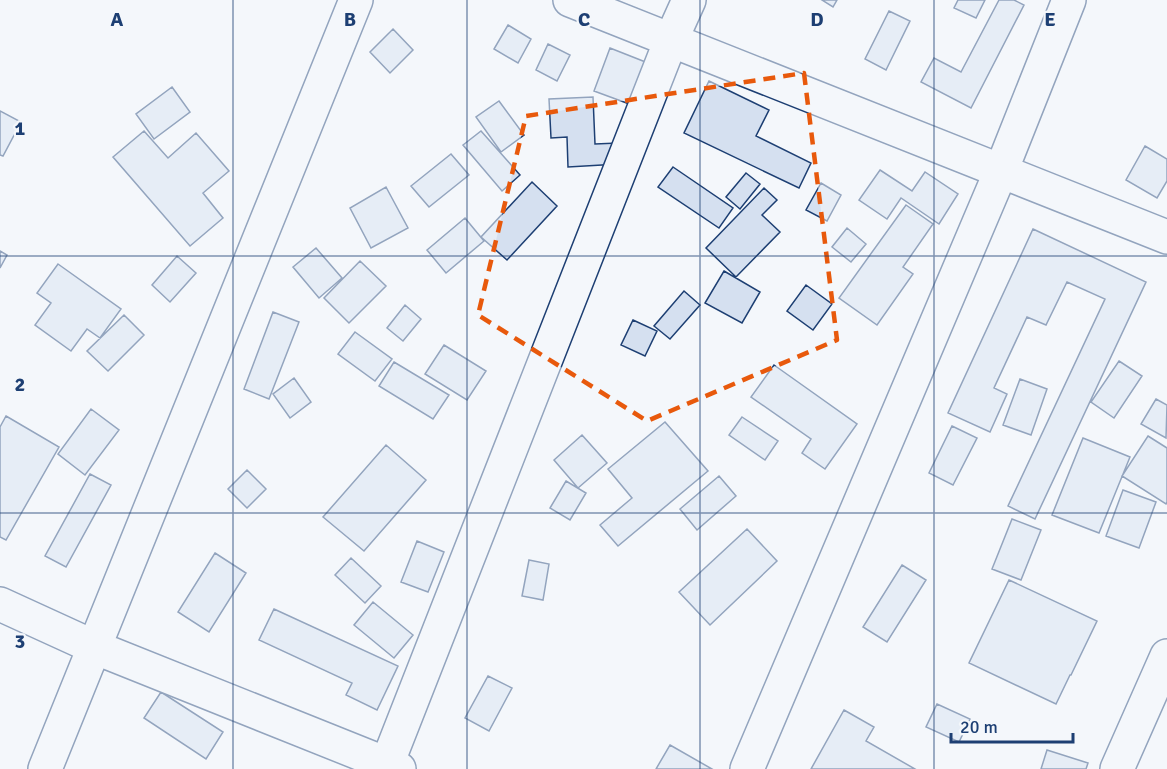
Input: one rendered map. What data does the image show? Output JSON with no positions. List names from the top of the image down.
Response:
{
  "scale_bar": "20 m",
  "grid": {
    "columns": [
      "A",
      "B",
      "C",
      "D",
      "E"
    ],
    "rows": ["1", "2", "3"]
  }
}
